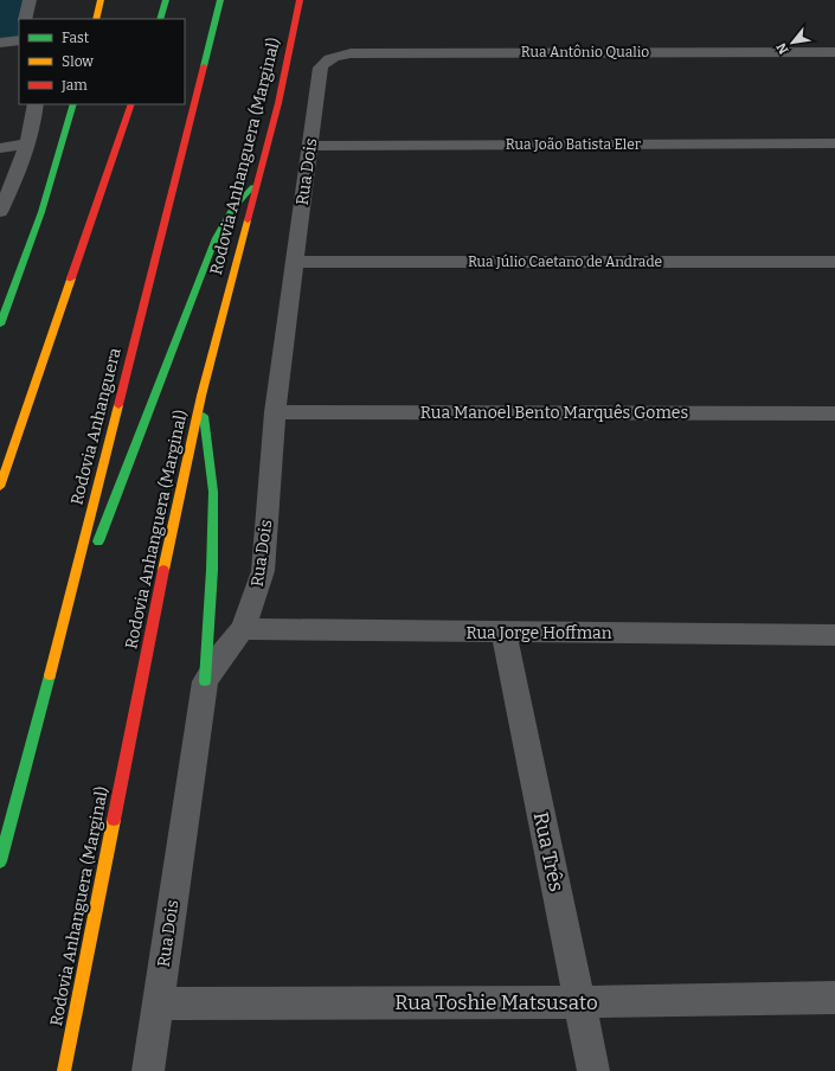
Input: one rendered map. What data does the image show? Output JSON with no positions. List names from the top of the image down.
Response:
{
  "streets": {
    "highway": ["Rodovia Anhanguera (Marginal)", "Rodovia Anhanguera"],
    "street": [
      "Rua Antônio Qualio",
      "Rua João Batista Eler",
      "Rua Dois",
      "Rua Júlio Caetano de Andrade",
      "Rua Manoel Bento Marquês Gomes",
      "Rua Jorge Hoffman",
      "Rua Três",
      "Rua Toshie Matsusato"
    ]
  },
  "crossings": [
    ["Rua Antônio Qualio", "Rua Dois"],
    ["Rua João Batista Eler", "Rua Dois"],
    ["Rua Dois", "Rua Júlio Caetano de Andrade"],
    ["Rua Dois", "Rua Manoel Bento Marquês Gomes"],
    ["Rua Dois", "Rua Jorge Hoffman"],
    ["Rua Dois", "Rua Toshie Matsusato"],
    ["Rua Jorge Hoffman", "Rua Três"],
    ["Rua Três", "Rua Toshie Matsusato"]
  ],
  "legend": ["Fast", "Slow", "Jam"],
  "north": "bottom left"
}
